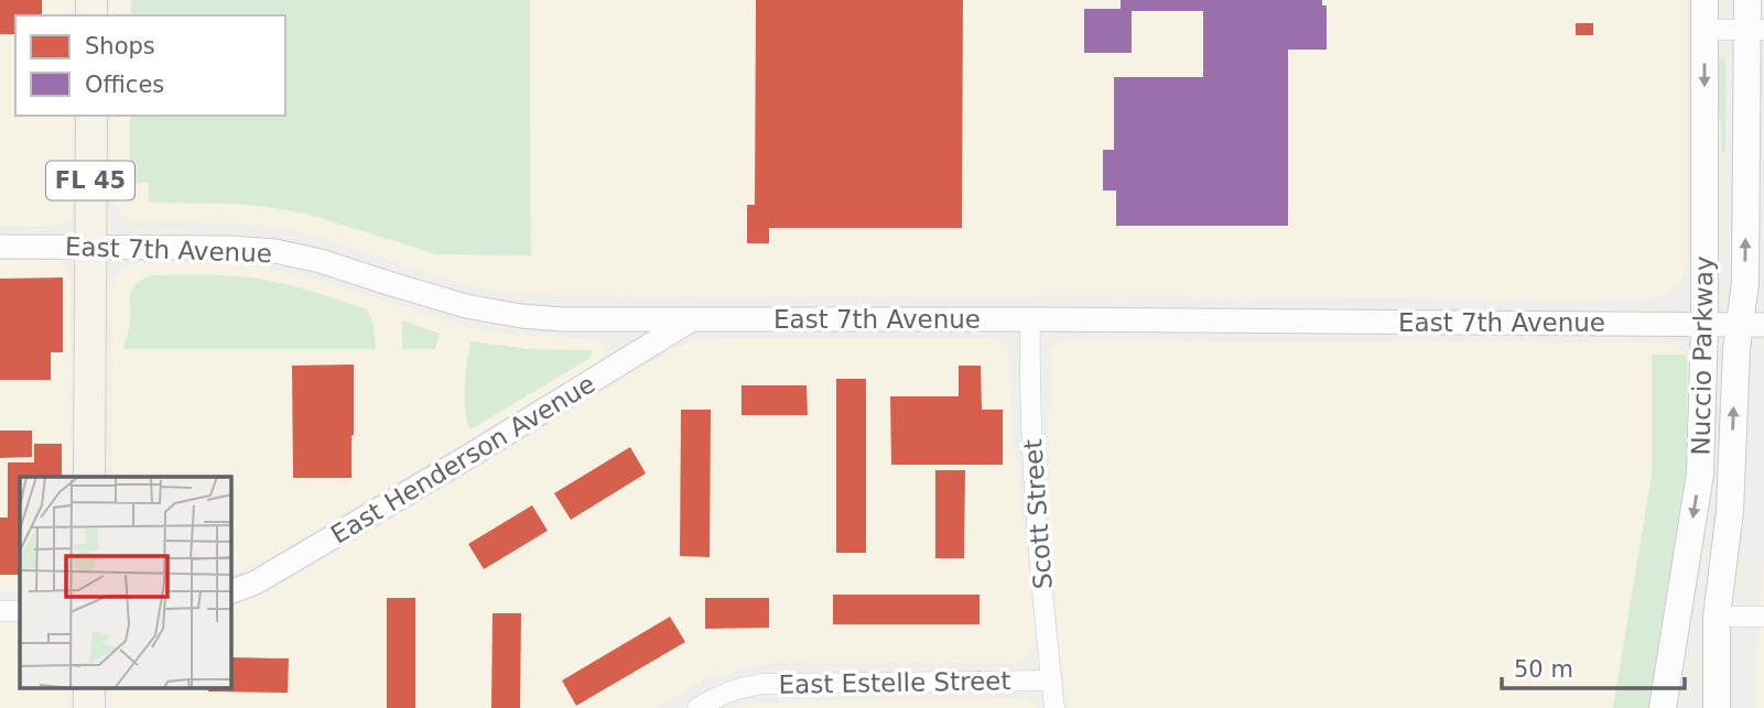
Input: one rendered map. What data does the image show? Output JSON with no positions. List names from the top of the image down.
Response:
{
  "streets": {
    "main road": ["FL 45", "Nuccio Parkway"],
    "street": [
      "East 7th Avenue",
      "East Henderson Avenue",
      "Scott Street",
      "East Estelle Street"
    ]
  },
  "crossings": [
    ["FL 45", "East 7th Avenue"],
    ["East 7th Avenue", "Nuccio Parkway"],
    ["East 7th Avenue", "East Henderson Avenue"],
    ["East 7th Avenue", "Scott Street"],
    ["Scott Street", "East Estelle Street"]
  ],
  "legend": ["Shops", "Offices"],
  "scale_bar": "50 m"
}
